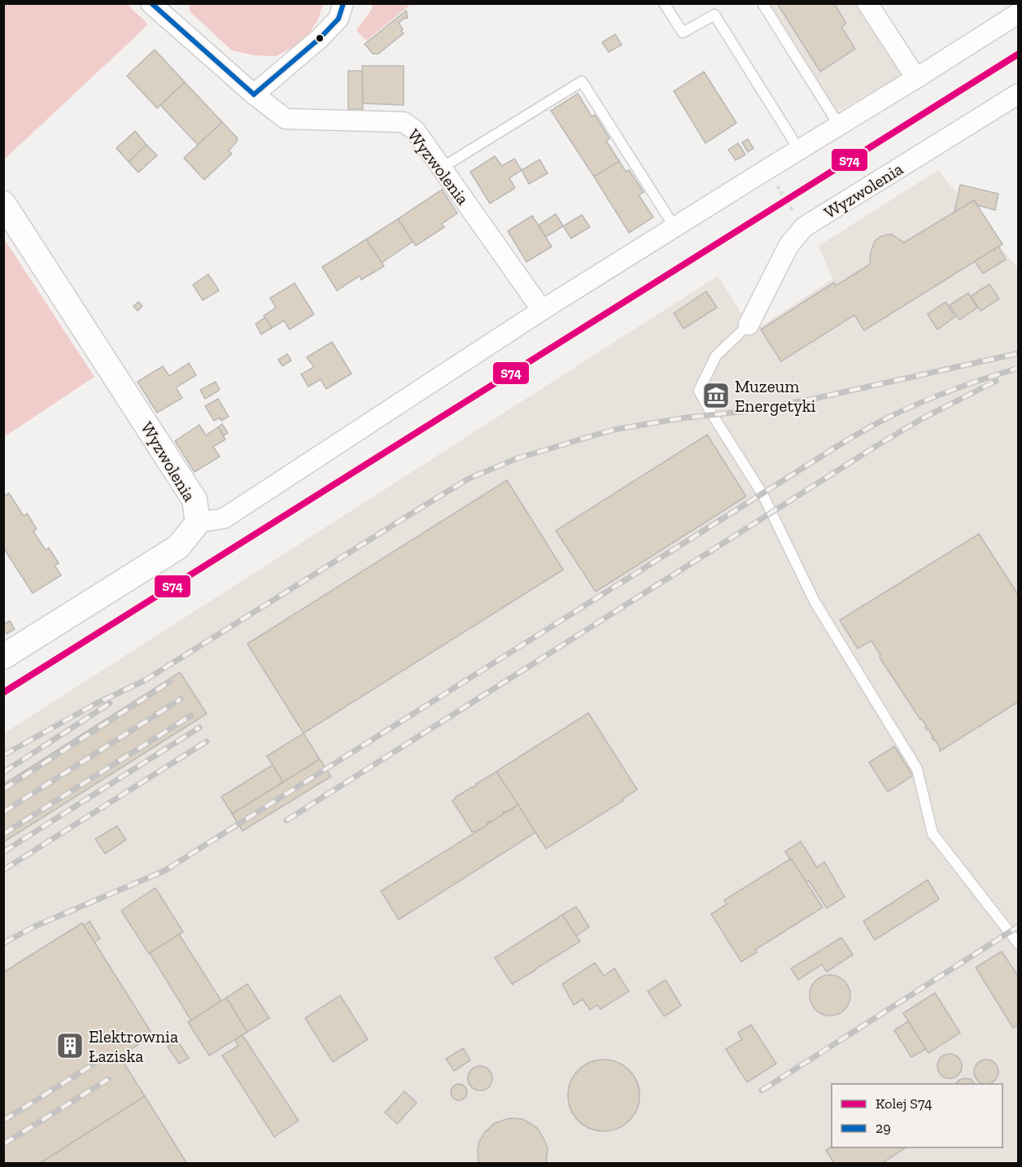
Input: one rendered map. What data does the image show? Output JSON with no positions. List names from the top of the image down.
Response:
{
  "streets": {
    "street": ["Wyzwolenia"]
  },
  "places": {
    "museum": ["Muzeum Energetyki"],
    "building": ["Elektrownia Łaziska"]
  },
  "lines": ["transit line 29", "rail line S74"],
  "legend": ["Kolej S74", "29"]
}
